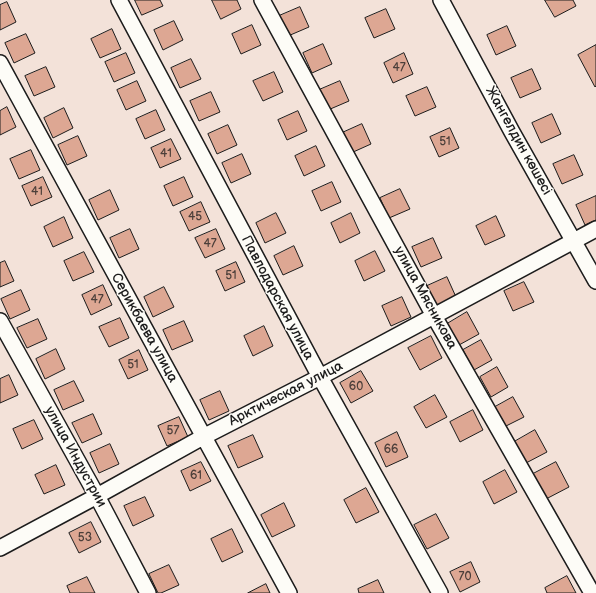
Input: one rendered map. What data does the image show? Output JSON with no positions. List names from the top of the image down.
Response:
{
  "streets": {
    "street": [
      "Жангелдин көшесі",
      "Павлодарская улица",
      "улица Мясникова",
      "Серикбаева улица",
      "Арктическая улица",
      "улица Индустрии"
    ]
  },
  "crossings": [
    ["Жангелдин көшесі", "Арктическая улица"],
    ["Павлодарская улица", "Арктическая улица"],
    ["улица Мясникова", "Арктическая улица"],
    ["Серикбаева улица", "Арктическая улица"],
    ["Арктическая улица", "улица Индустрии"]
  ],
  "house_numbers": [
    "47",
    "51",
    "41",
    "41",
    "45",
    "47",
    "51",
    "47",
    "51",
    "60",
    "57",
    "66",
    "61",
    "53",
    "70"
  ]
}
